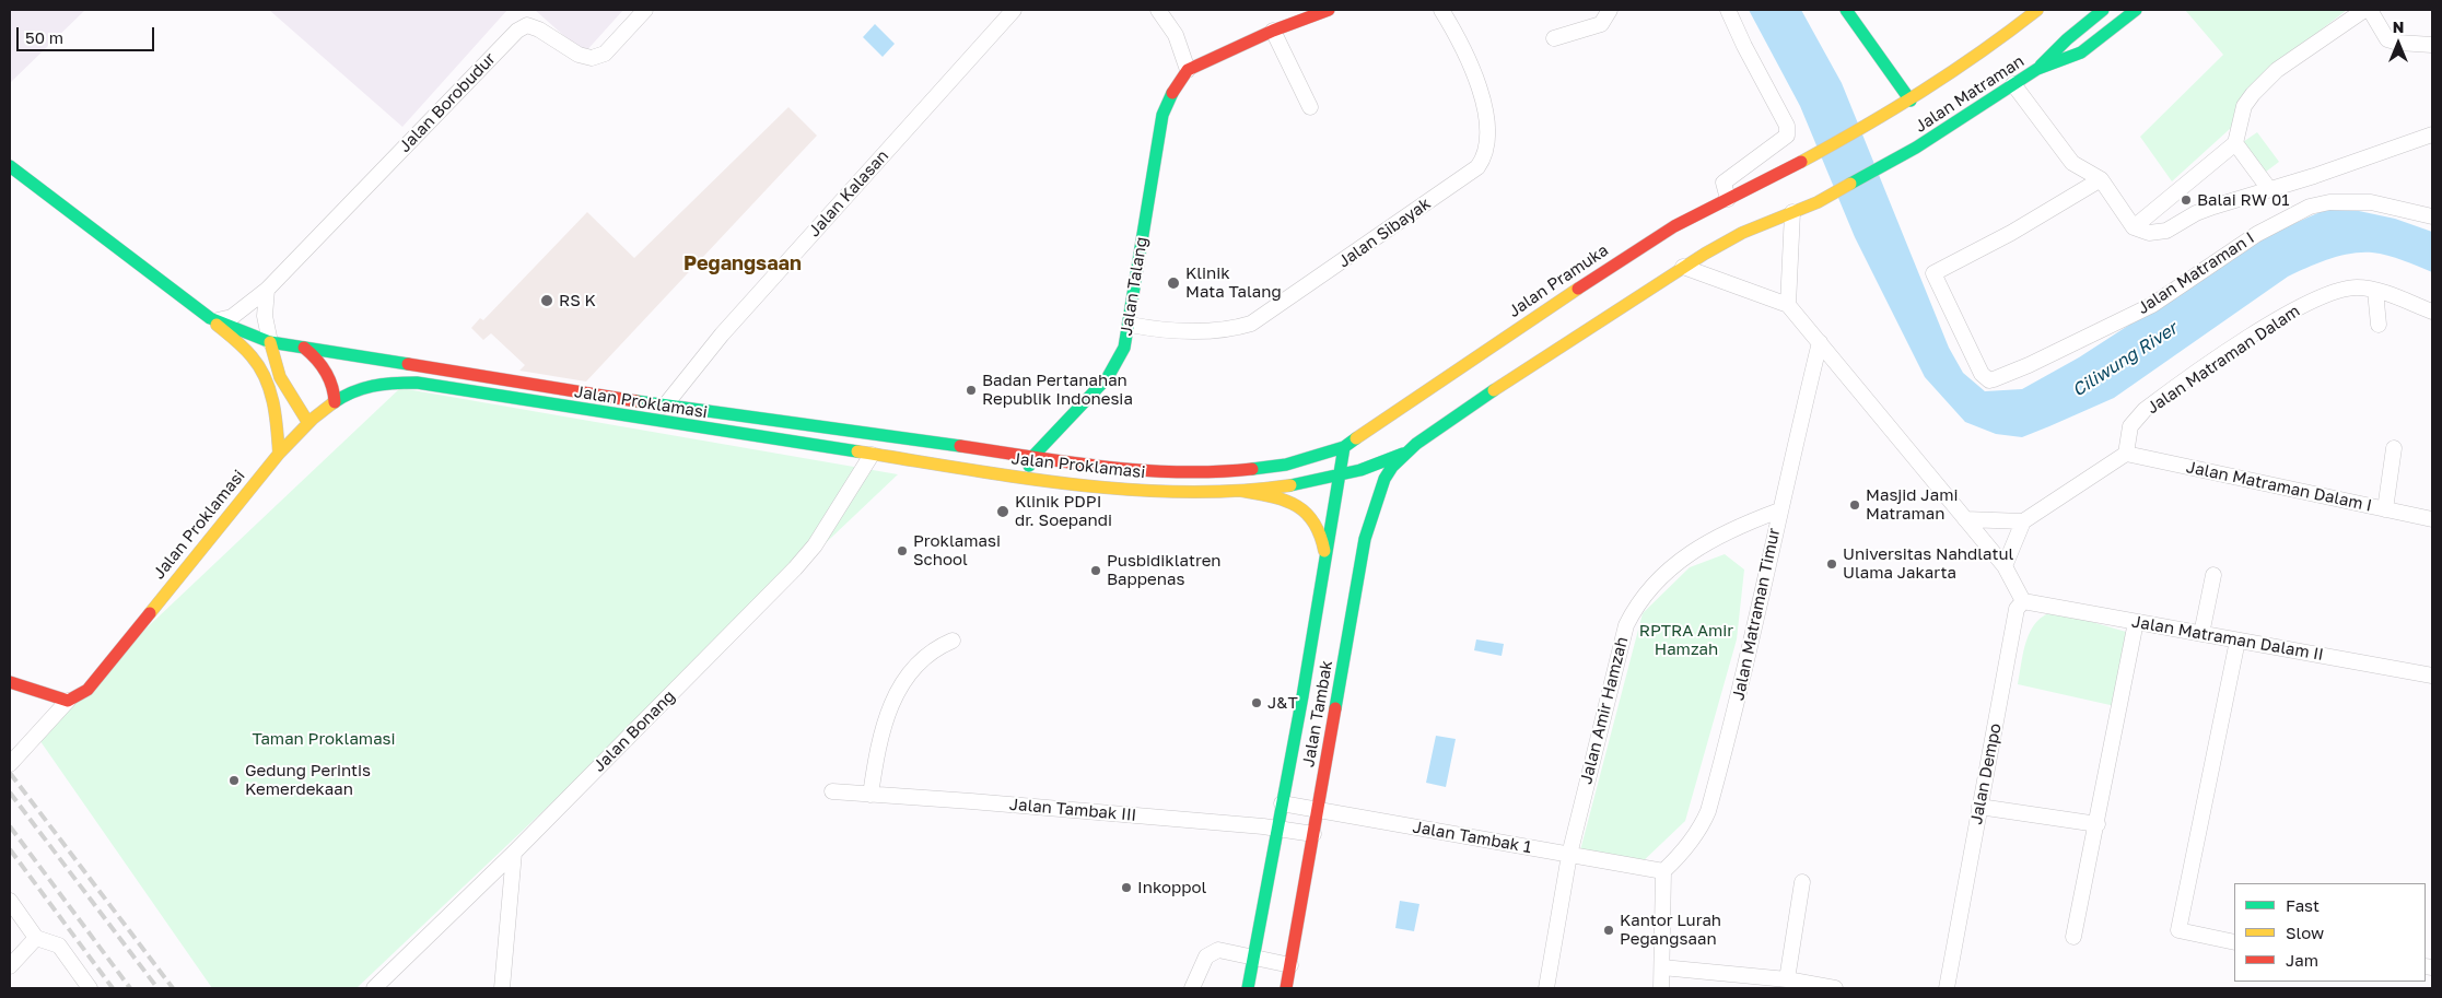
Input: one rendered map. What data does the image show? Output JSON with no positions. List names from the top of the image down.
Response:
{
  "streets": {
    "main road": [
      "Jalan Matraman",
      "Jalan Pramuka",
      "Jalan Talang",
      "Jalan Proklamasi",
      "Jalan Tambak"
    ],
    "street": [
      "Jalan Borobudur",
      "Jalan Kalasan",
      "Jalan Sibayak",
      "Jalan Matraman I",
      "Jalan Matraman Dalam",
      "Jalan Matraman Dalam I",
      "Jalan Matraman Timur",
      "Jalan Matraman Dalam II",
      "Jalan Amir Hamzah",
      "Jalan Bonang",
      "Jalan Dempo",
      "Jalan Tambak III",
      "Jalan Tambak 1"
    ]
  },
  "crossings": [
    ["Jalan Matraman", "Jalan Pramuka"],
    ["Jalan Borobudur", "Jalan Proklamasi"],
    ["Jalan Kalasan", "Jalan Proklamasi"],
    ["Jalan Sibayak", "Jalan Talang"],
    ["Jalan Pramuka", "Jalan Proklamasi"],
    ["Jalan Pramuka", "Jalan Tambak"],
    ["Jalan Talang", "Jalan Proklamasi"],
    ["Jalan Matraman Dalam", "Jalan Matraman Dalam I"],
    ["Jalan Proklamasi", "Jalan Tambak"],
    ["Jalan Proklamasi", "Jalan Bonang"],
    ["Jalan Matraman Timur", "Jalan Amir Hamzah"],
    ["Jalan Matraman Timur", "Jalan Tambak 1"],
    ["Jalan Matraman Dalam II", "Jalan Dempo"],
    ["Jalan Amir Hamzah", "Jalan Tambak 1"],
    ["Jalan Tambak", "Jalan Tambak III"],
    ["Jalan Tambak", "Jalan Tambak 1"]
  ],
  "districts": ["Pegangsaan"],
  "water": ["Ciliwung River"],
  "parks": ["RPTRA Amir Hamzah", "Taman Proklamasi"],
  "places": [
    "Balai RW 01",
    "Klinik Mata Talang",
    "RS K",
    "Badan Pertanahan Republik Indonesia",
    "Masjid Jami Matraman",
    "Klinik PDPI dr. Soepandi",
    "Proklamasi School",
    "Universitas Nahdlatul Ulama Jakarta",
    "Pusbidiklatren Bappenas",
    "J&T",
    "Gedung Perintis Kemerdekaan",
    "Inkoppol",
    "Kantor Lurah Pegangsaan"
  ],
  "legend": ["Fast", "Slow", "Jam"],
  "scale_bar": "50 m",
  "north": "top"
}
